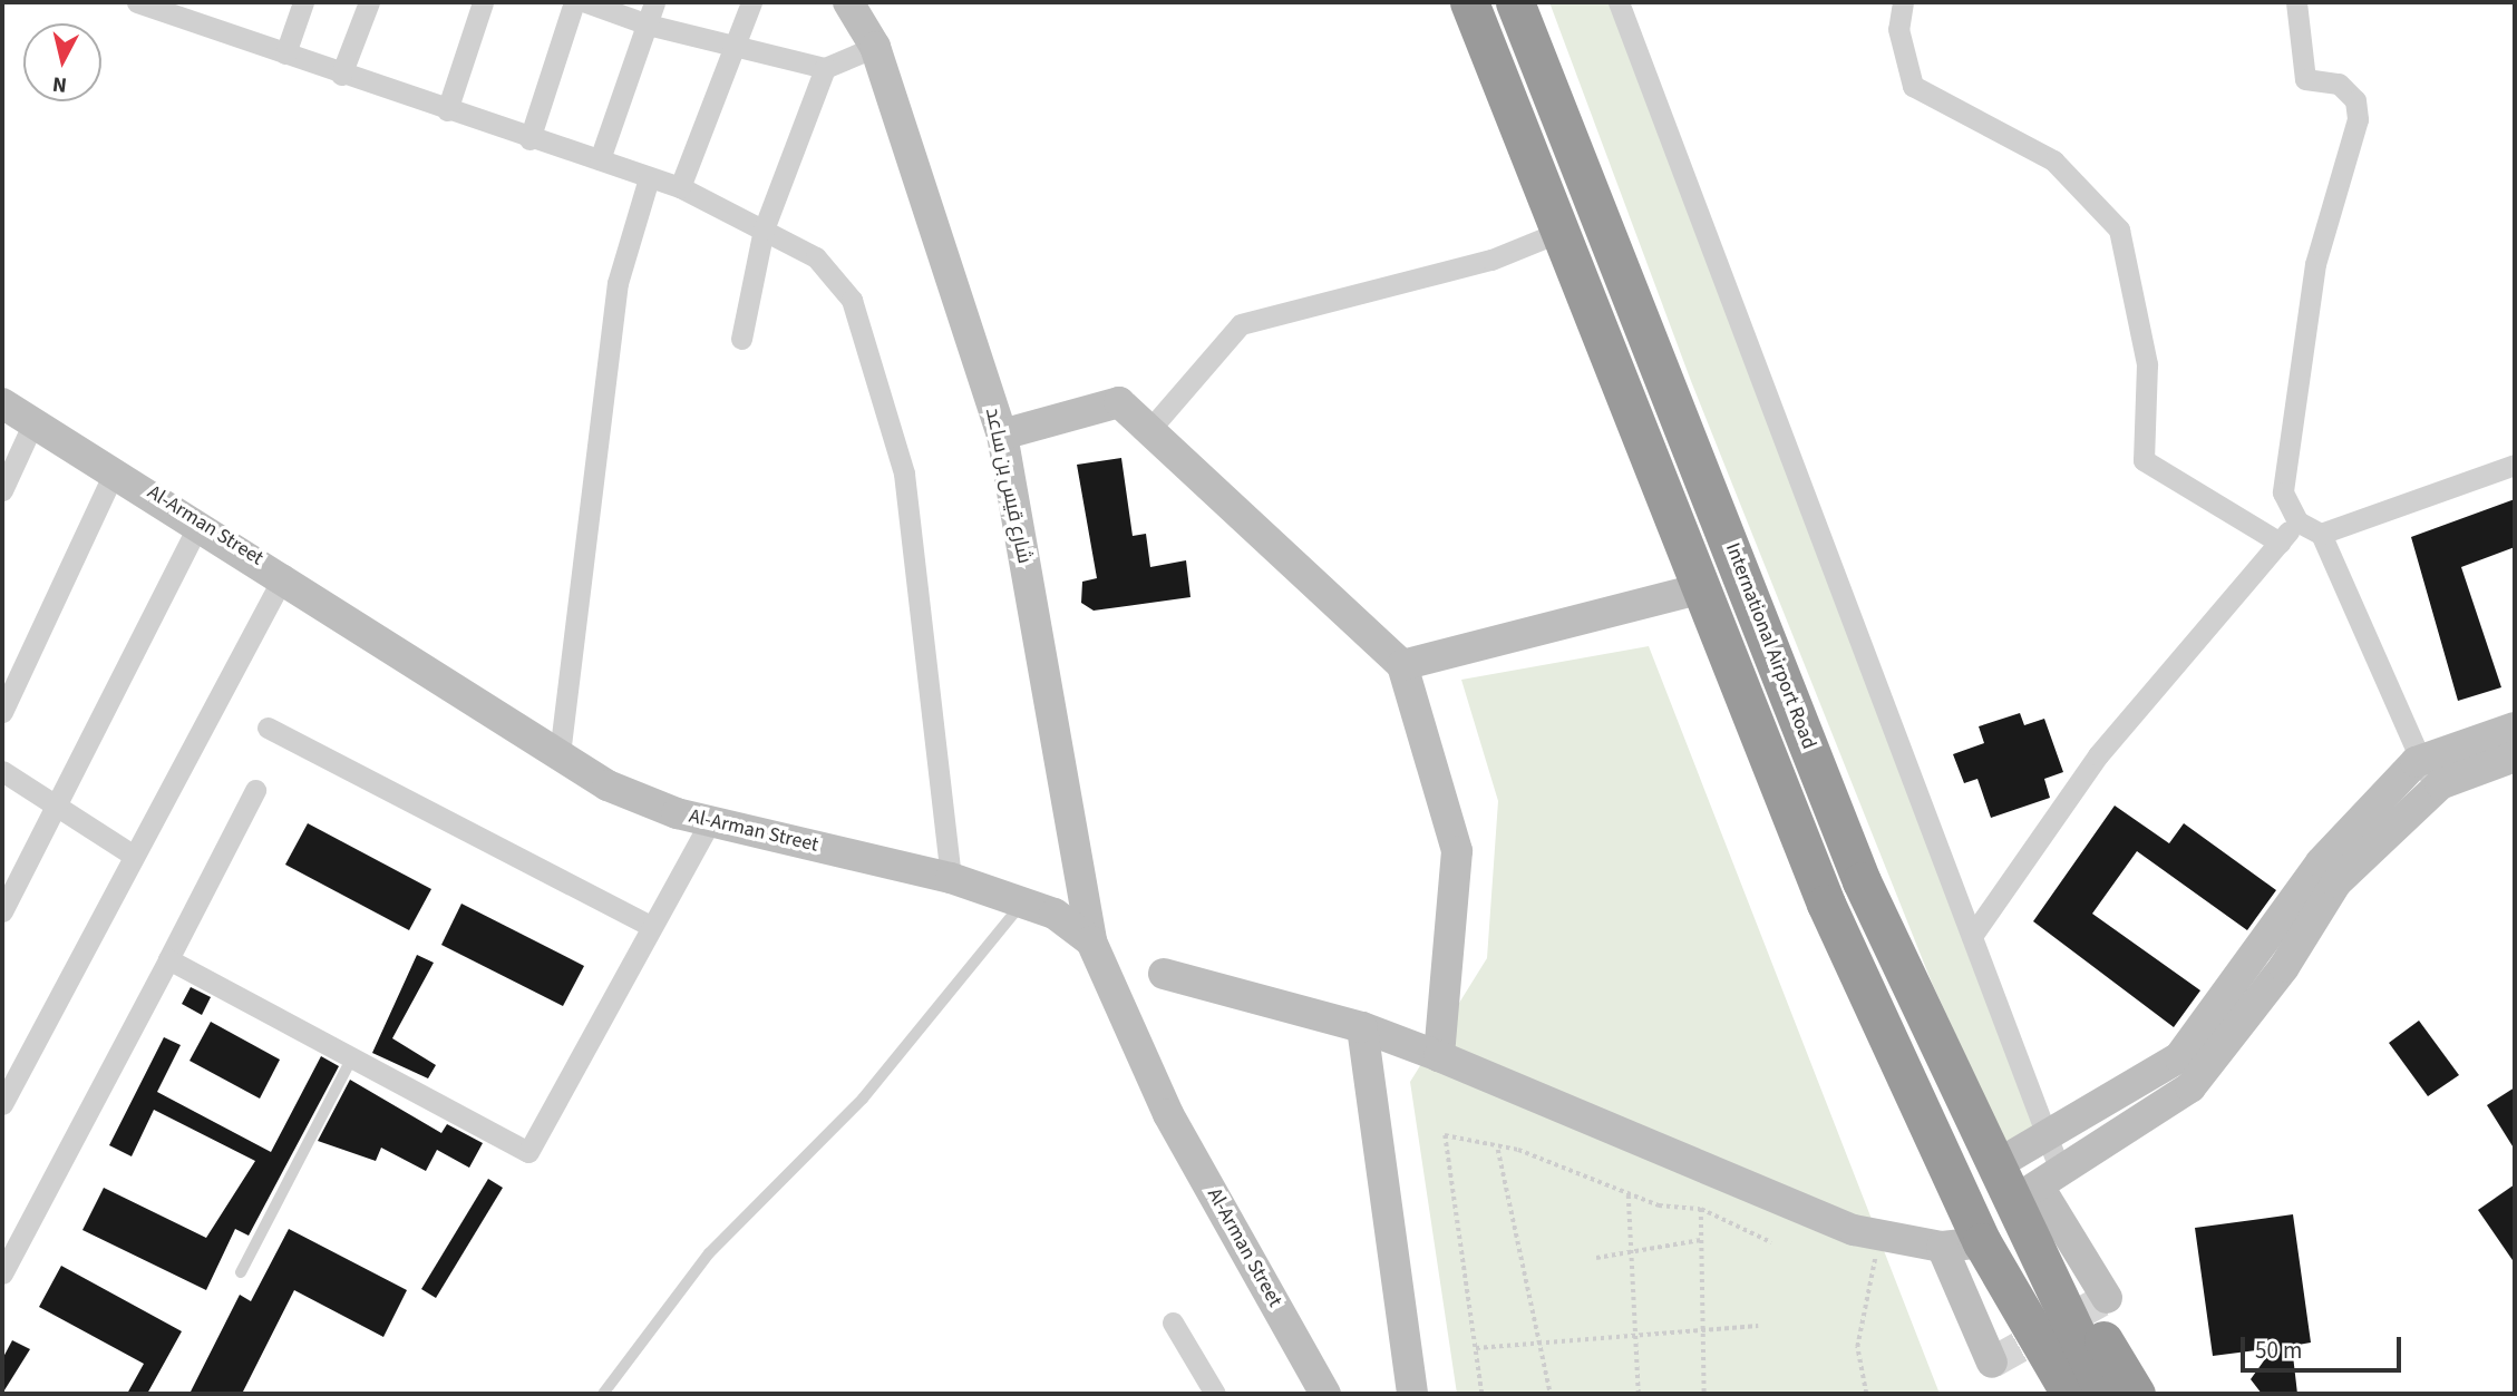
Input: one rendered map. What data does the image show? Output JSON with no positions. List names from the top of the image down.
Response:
{
  "streets": {
    "highway": ["International Airport Road"],
    "main road": ["شارع قيس بن ساعد", "Al-Arman Street"]
  },
  "crossings": [
    ["شارع قيس بن ساعد", "Al-Arman Street"]
  ],
  "scale_bar": "50 m",
  "north": "bottom"
}
